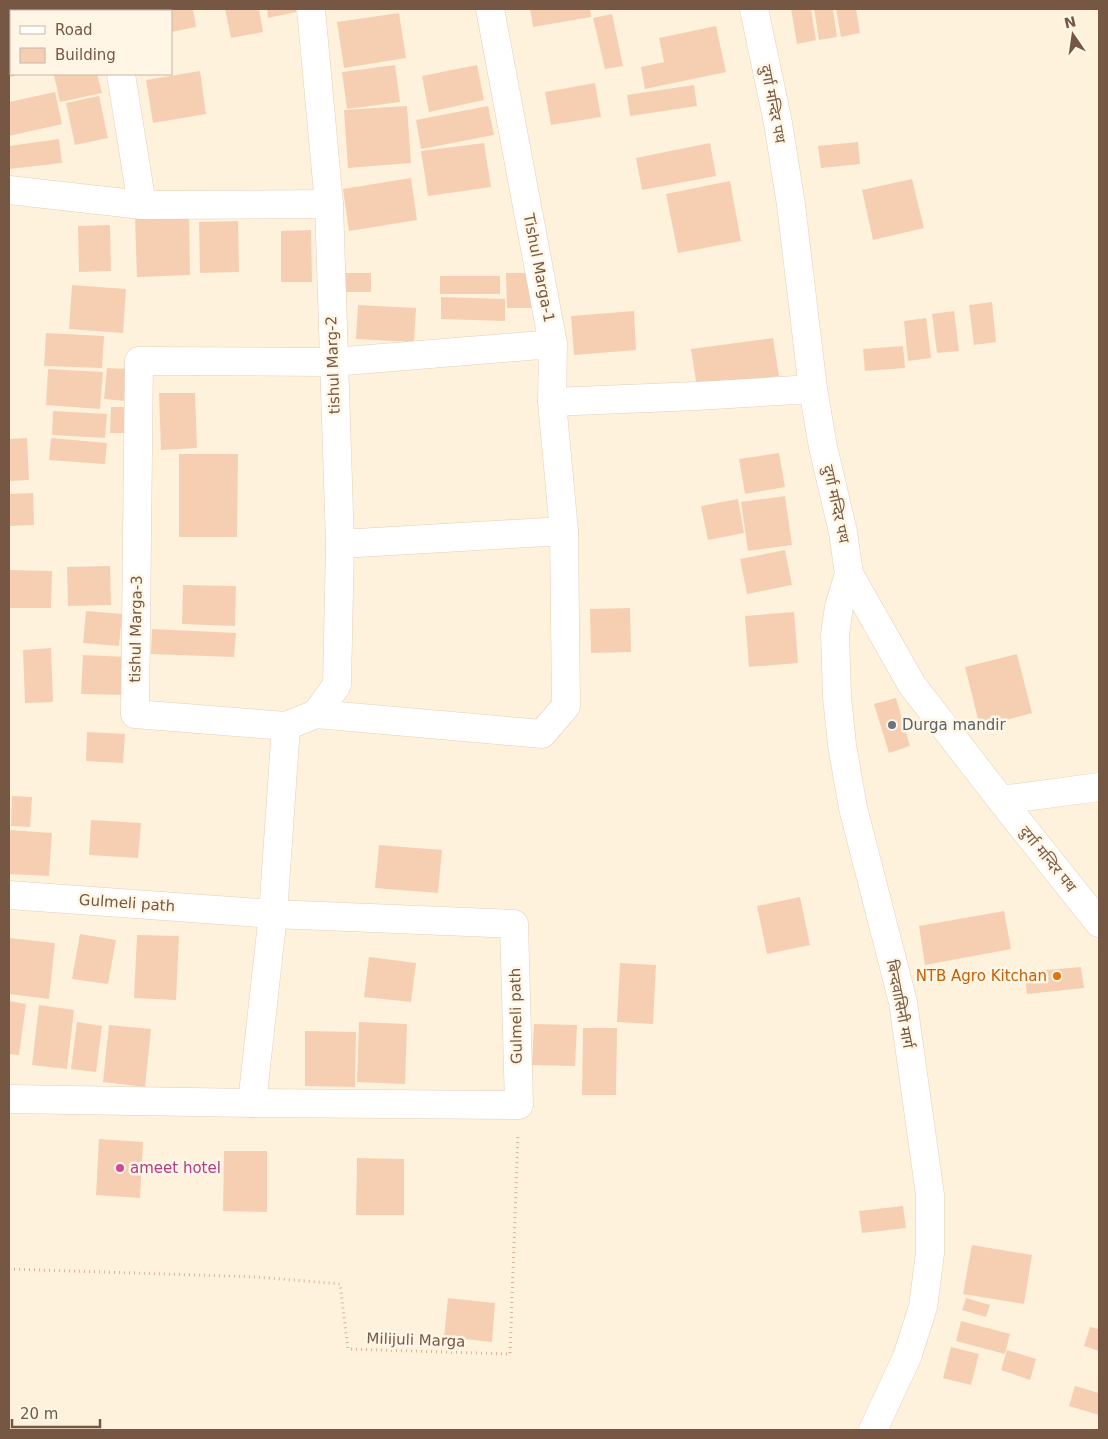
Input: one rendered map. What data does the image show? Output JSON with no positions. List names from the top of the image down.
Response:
{
  "streets": {
    "street": [
      "दुर्गा मन्दिर पथ",
      "Tishul Marga-1",
      "tishul Marg-2",
      "tishul Marga-3",
      "Gulmeli path",
      "बिन्दवासिनी मार्ग"
    ],
    "path": ["Milijuli Marga"]
  },
  "crossings": [
    ["दुर्गा मन्दिर पथ", "बिन्दवासिनी मार्ग"],
    ["Tishul Marga-1", "tishul Marg-2"],
    ["Tishul Marga-1", "tishul Marga-3"],
    ["tishul Marg-2", "tishul Marga-3"],
    ["Gulmeli path", "Milijuli Marga"]
  ],
  "places": ["Durga mandir", "NTB Agro Kitchan", "ameet hotel"],
  "legend": ["Road", "Building"],
  "scale_bar": "20 m",
  "north": "top"
}
